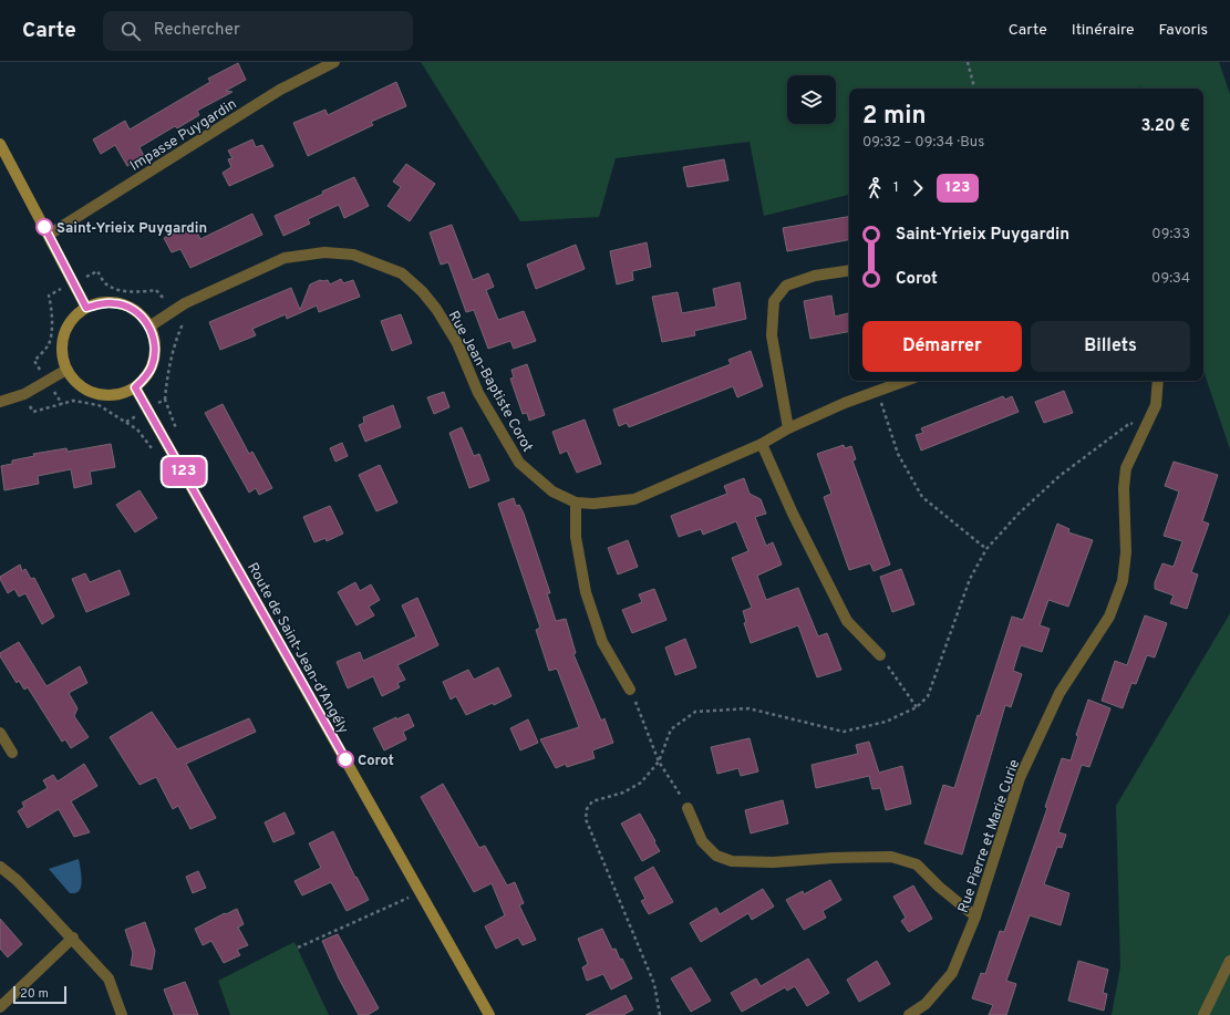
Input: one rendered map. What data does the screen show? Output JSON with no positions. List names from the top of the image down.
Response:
{
  "streets": {
    "main road": ["Route de Saint-Jean-d'Angély"],
    "street": ["Impasse Puygardin", "Rue Jean-Baptiste Corot", "Rue Pierre et Marie Curie"]
  },
  "crossings": [
    ["Rue Jean-Baptiste Corot", "Route de Saint-Jean-d'Angély"]
  ],
  "places": ["Saint-Yrieix Puygardin", "Corot"],
  "lines": ["bus line 123"],
  "scale_bar": "20 m",
  "page": {
    "header": "Carte",
    "search": "Rechercher",
    "nav": ["Carte", "Itinéraire", "Favoris"],
    "on_map": "123",
    "heading": ["2 min", "09:32 – 09:34 · Bus", "3.20 €"],
    "legs": ["1", "123"],
    "list": [
      {
        "name": "Saint-Yrieix Puygardin",
        "value": "09:33"
      },
      {
        "name": "Corot",
        "value": "09:34"
      }
    ],
    "buttons": ["Démarrer", "Billets"],
    "scale": "20 m"
  }
}
